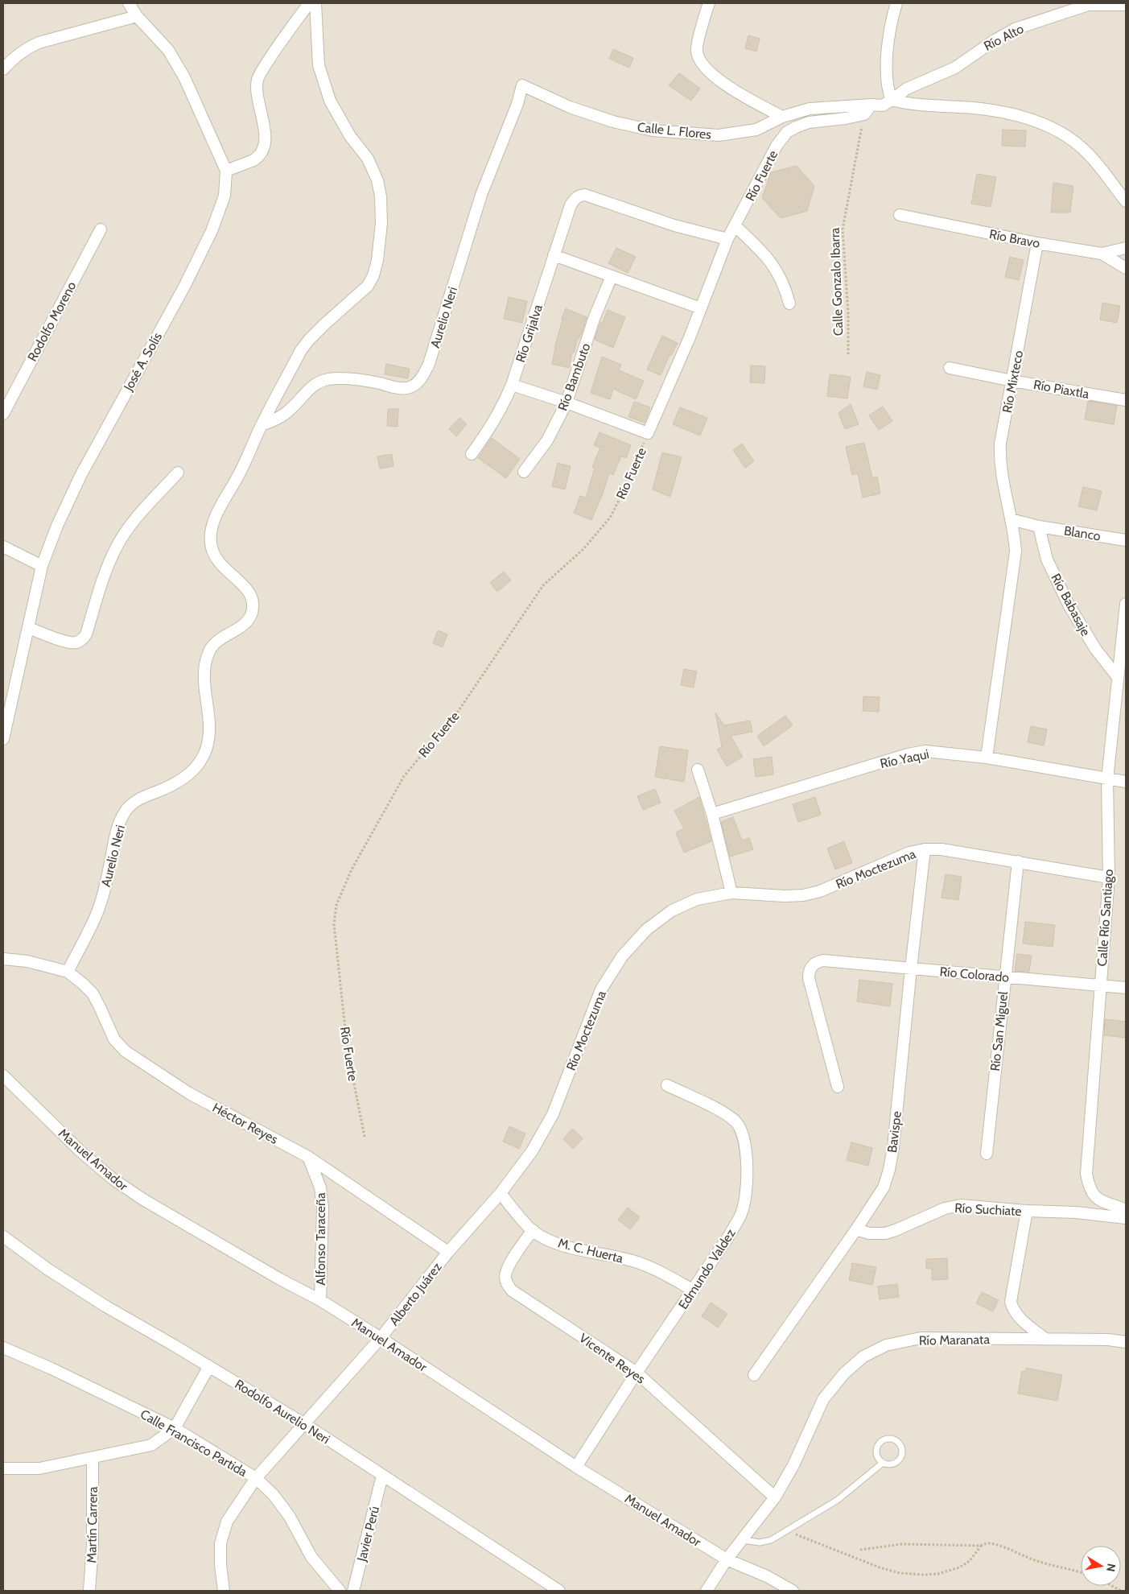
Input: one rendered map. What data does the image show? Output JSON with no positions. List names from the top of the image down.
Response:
{
  "streets": {
    "street": [
      "Río Alto",
      "Calle L. Flores",
      "Río Fuerte",
      "Río Bravo",
      "Aurelio Neri",
      "Rodolfo Moreno",
      "Río Grijalva",
      "José A. Solís",
      "Río Bambuto",
      "Río Mixteco",
      "Río Piaxtla",
      "Blanco",
      "Río Babasaje",
      "Río Yaqui",
      "Río Moctezuma",
      "Calle Río Santiago",
      "Río Colorado",
      "Río San Miguel",
      "Héctor Reyes",
      "Bavispe",
      "Manuel Amador",
      "Río Suchiate",
      "Alfonso Taraceña",
      "M. C. Huerta",
      "Edmundo Valdez",
      "Alberto Juárez",
      "Río Maranata",
      "Vicente Reyes",
      "Rodolfo Aurelio Neri",
      "Calle Francisco Partida",
      "Martín Carrera",
      "Javier Perú"
    ],
    "path": ["Calle Gonzalo Ibarra"]
  },
  "crossings": [
    ["Calle L. Flores", "Aurelio Neri"],
    ["Río Fuerte", "Calle Gonzalo Ibarra"],
    ["Río Fuerte", "Río Grijalva"],
    ["Río Bravo", "Río Mixteco"],
    ["Aurelio Neri", "Héctor Reyes"],
    ["Río Mixteco", "Río Piaxtla"],
    ["Río Mixteco", "Blanco"],
    ["Río Mixteco", "Río Yaqui"],
    ["Blanco", "Río Babasaje"],
    ["Río Babasaje", "Calle Río Santiago"],
    ["Río Yaqui", "Calle Río Santiago"],
    ["Río Moctezuma", "Calle Río Santiago"],
    ["Río Moctezuma", "Río San Miguel"],
    ["Río Moctezuma", "Héctor Reyes"],
    ["Río Moctezuma", "Bavispe"],
    ["Río Moctezuma", "M. C. Huerta"],
    ["Río Moctezuma", "Alberto Juárez"],
    ["Calle Río Santiago", "Río Colorado"],
    ["Río Colorado", "Río San Miguel"],
    ["Río Colorado", "Bavispe"],
    ["Héctor Reyes", "Alfonso Taraceña"],
    ["Héctor Reyes", "Alberto Juárez"],
    ["Bavispe", "Río Suchiate"],
    ["Manuel Amador", "Alfonso Taraceña"],
    ["Manuel Amador", "Edmundo Valdez"],
    ["Manuel Amador", "Alberto Juárez"],
    ["Manuel Amador", "Río Maranata"],
    ["M. C. Huerta", "Edmundo Valdez"],
    ["M. C. Huerta", "Vicente Reyes"],
    ["Edmundo Valdez", "Vicente Reyes"],
    ["Alberto Juárez", "Rodolfo Aurelio Neri"],
    ["Alberto Juárez", "Calle Francisco Partida"],
    ["Río Maranata", "Vicente Reyes"],
    ["Rodolfo Aurelio Neri", "Javier Perú"]
  ],
  "north": "right"
}
